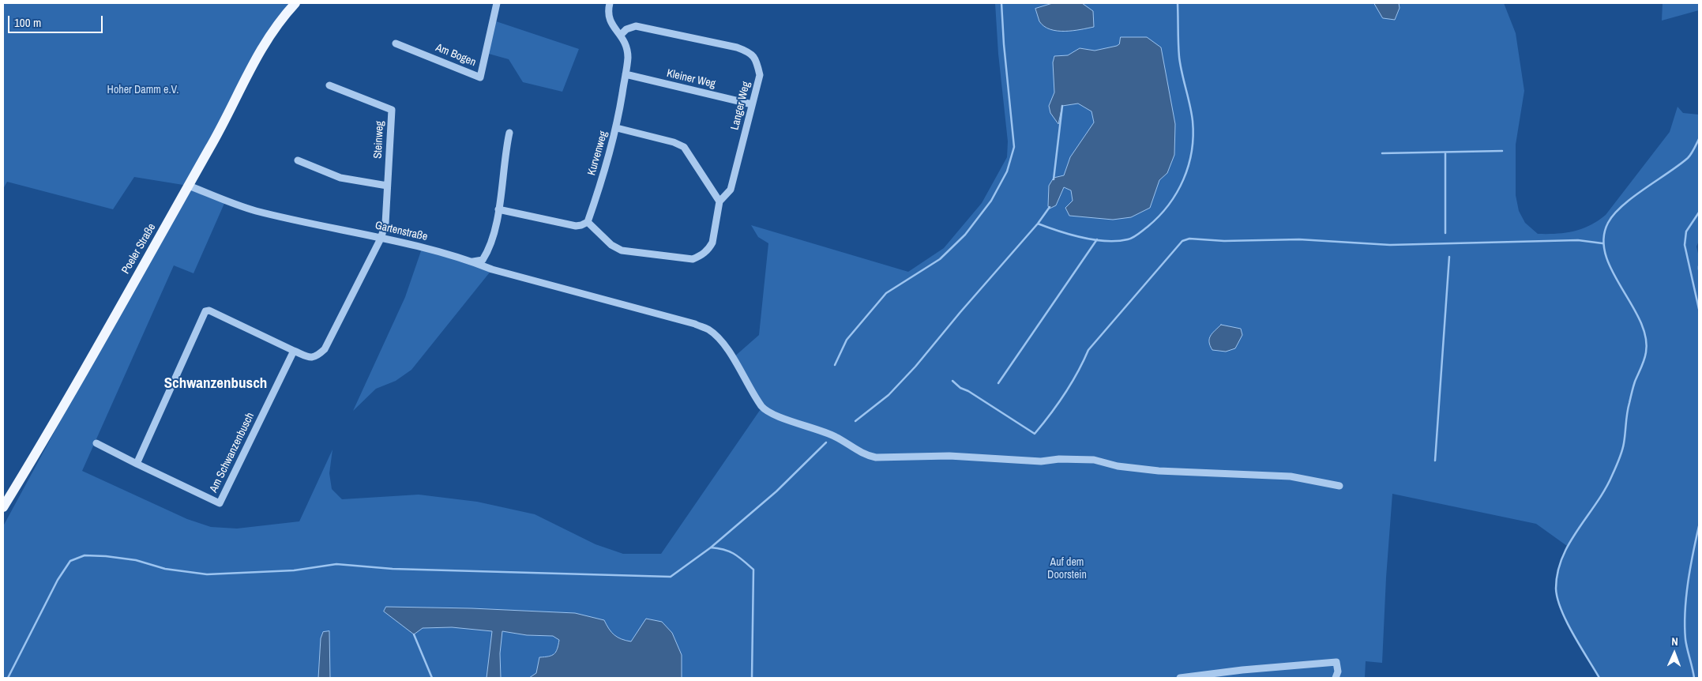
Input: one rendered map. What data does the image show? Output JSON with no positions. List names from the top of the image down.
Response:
{
  "streets": {
    "main road": ["Poeler Straße"],
    "street": [
      "Am Bogen",
      "Kleiner Weg",
      "Langer Weg",
      "Steinweg",
      "Kurvenweg",
      "Gartenstraße",
      "Am Schwanzenbusch"
    ]
  },
  "crossings": [
    ["Kleiner Weg", "Langer Weg"],
    ["Kleiner Weg", "Kurvenweg"],
    ["Langer Weg", "Kurvenweg"],
    ["Steinweg", "Gartenstraße"],
    ["Gartenstraße", "Poeler Straße"]
  ],
  "districts": ["Schwanzenbusch"],
  "parks": ["Hoher Damm e.V.", "Auf dem Doorstein"],
  "scale_bar": "100 m",
  "north": "top"
}
